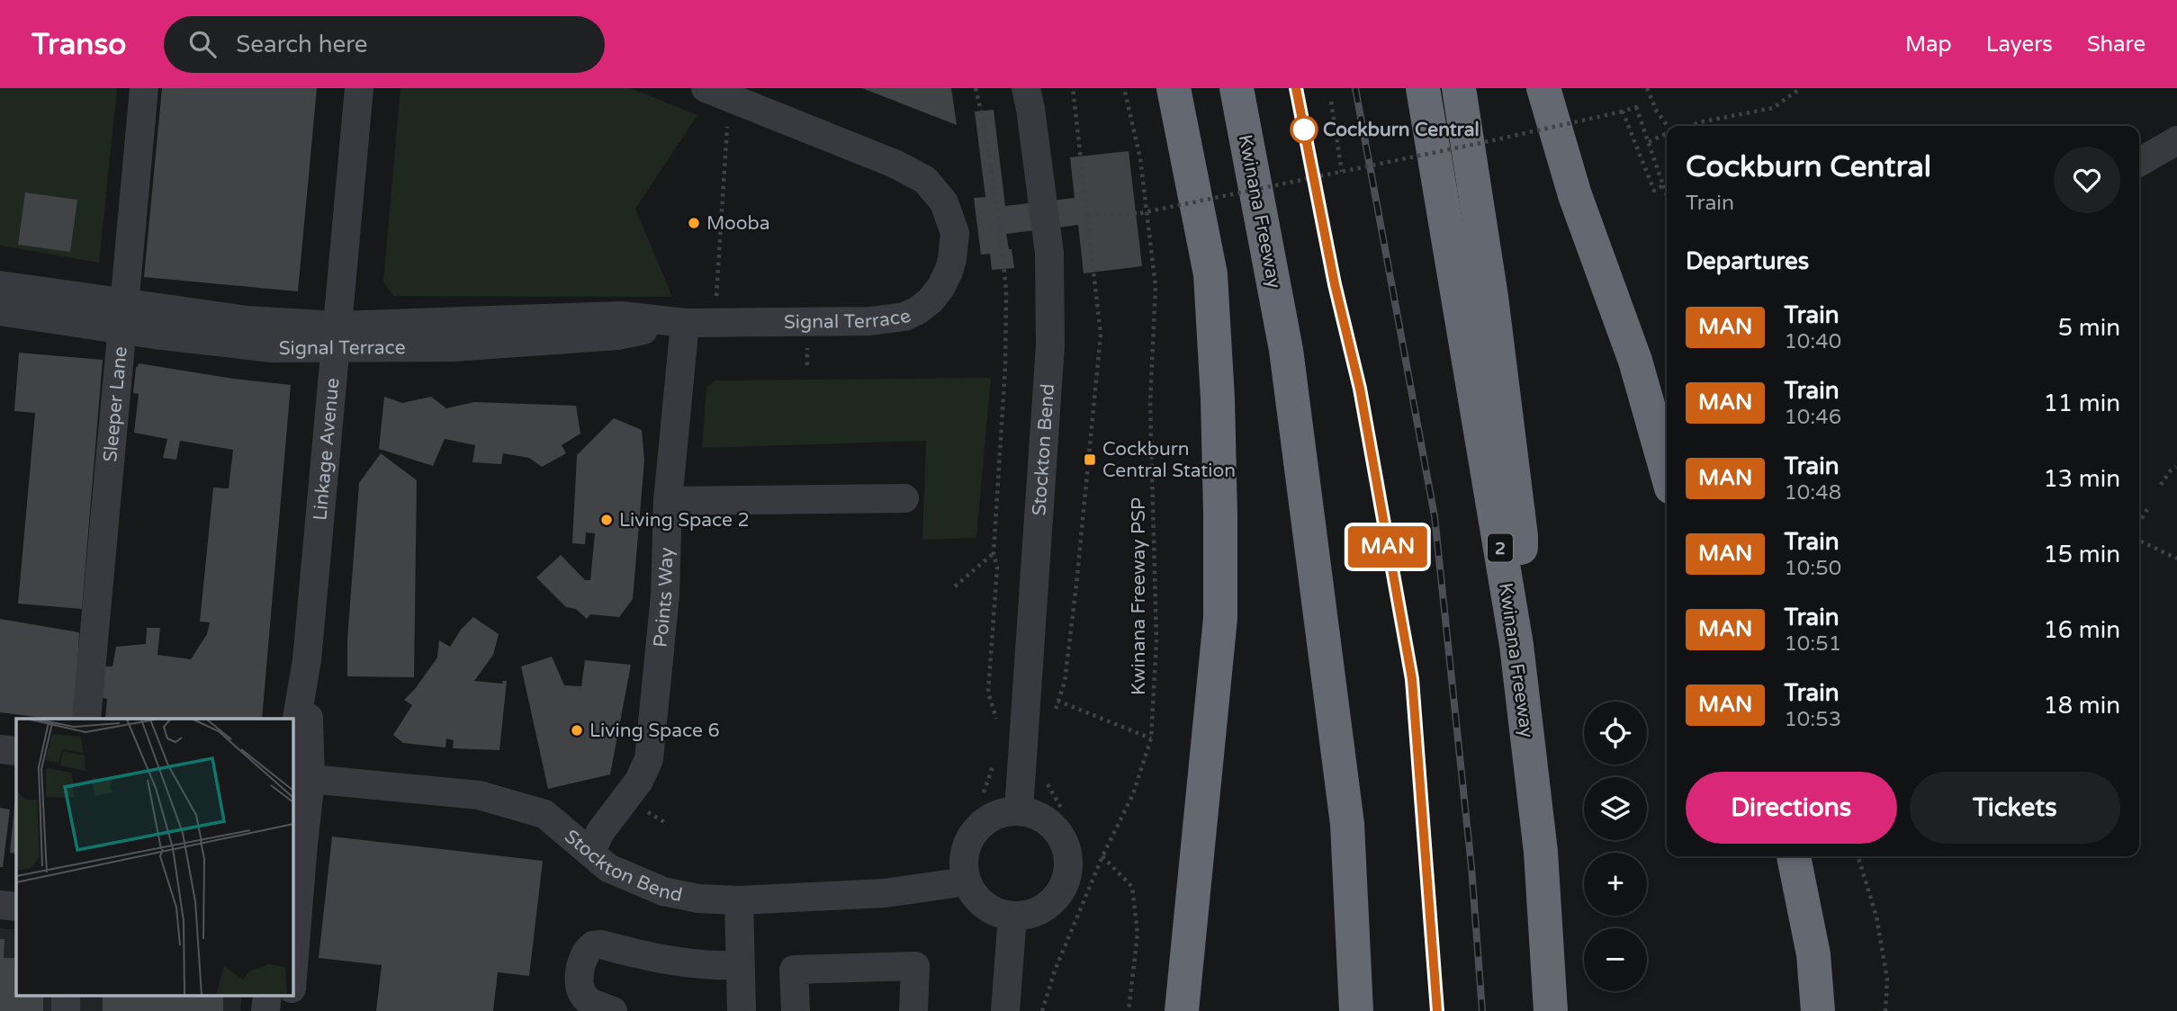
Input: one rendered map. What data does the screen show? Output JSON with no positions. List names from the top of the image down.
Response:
{
  "streets": {
    "highway": ["Kwinana Freeway", "2"],
    "street": [
      "Signal Terrace",
      "Sleeper Lane",
      "Linkage Avenue",
      "Stockton Bend",
      "Points Way"
    ],
    "path": ["Kwinana Freeway PSP"]
  },
  "crossings": [
    ["Signal Terrace", "Sleeper Lane"],
    ["Signal Terrace", "Linkage Avenue"],
    ["Signal Terrace", "Points Way"],
    ["Linkage Avenue", "Stockton Bend"],
    ["Stockton Bend", "Points Way"]
  ],
  "places": {
    "other": [
      "Cockburn Central",
      "Mooba",
      "Living Space 2",
      "Living Space 6"
    ],
    "transit": ["Cockburn Central Station"]
  },
  "page": {
    "header": "Transo",
    "search": "Search here",
    "nav": ["Map", "Layers", "Share"],
    "on_map": "MAN",
    "heading": [
      ["Cockburn Central", "Train"],
      "Departures"
    ],
    "list": [
      {
        "mark": "MAN",
        "name": "Train",
        "note": "10:40",
        "value": "5 min"
      },
      {
        "mark": "MAN",
        "name": "Train",
        "note": "10:46",
        "value": "11 min"
      },
      {
        "mark": "MAN",
        "name": "Train",
        "note": "10:48",
        "value": "13 min"
      },
      {
        "mark": "MAN",
        "name": "Train",
        "note": "10:50",
        "value": "15 min"
      },
      {
        "mark": "MAN",
        "name": "Train",
        "note": "10:51",
        "value": "16 min"
      },
      {
        "mark": "MAN",
        "name": "Train",
        "note": "10:53",
        "value": "18 min"
      }
    ],
    "map_buttons": ["+", "−"],
    "buttons": ["Directions", "Tickets"]
  }
}
